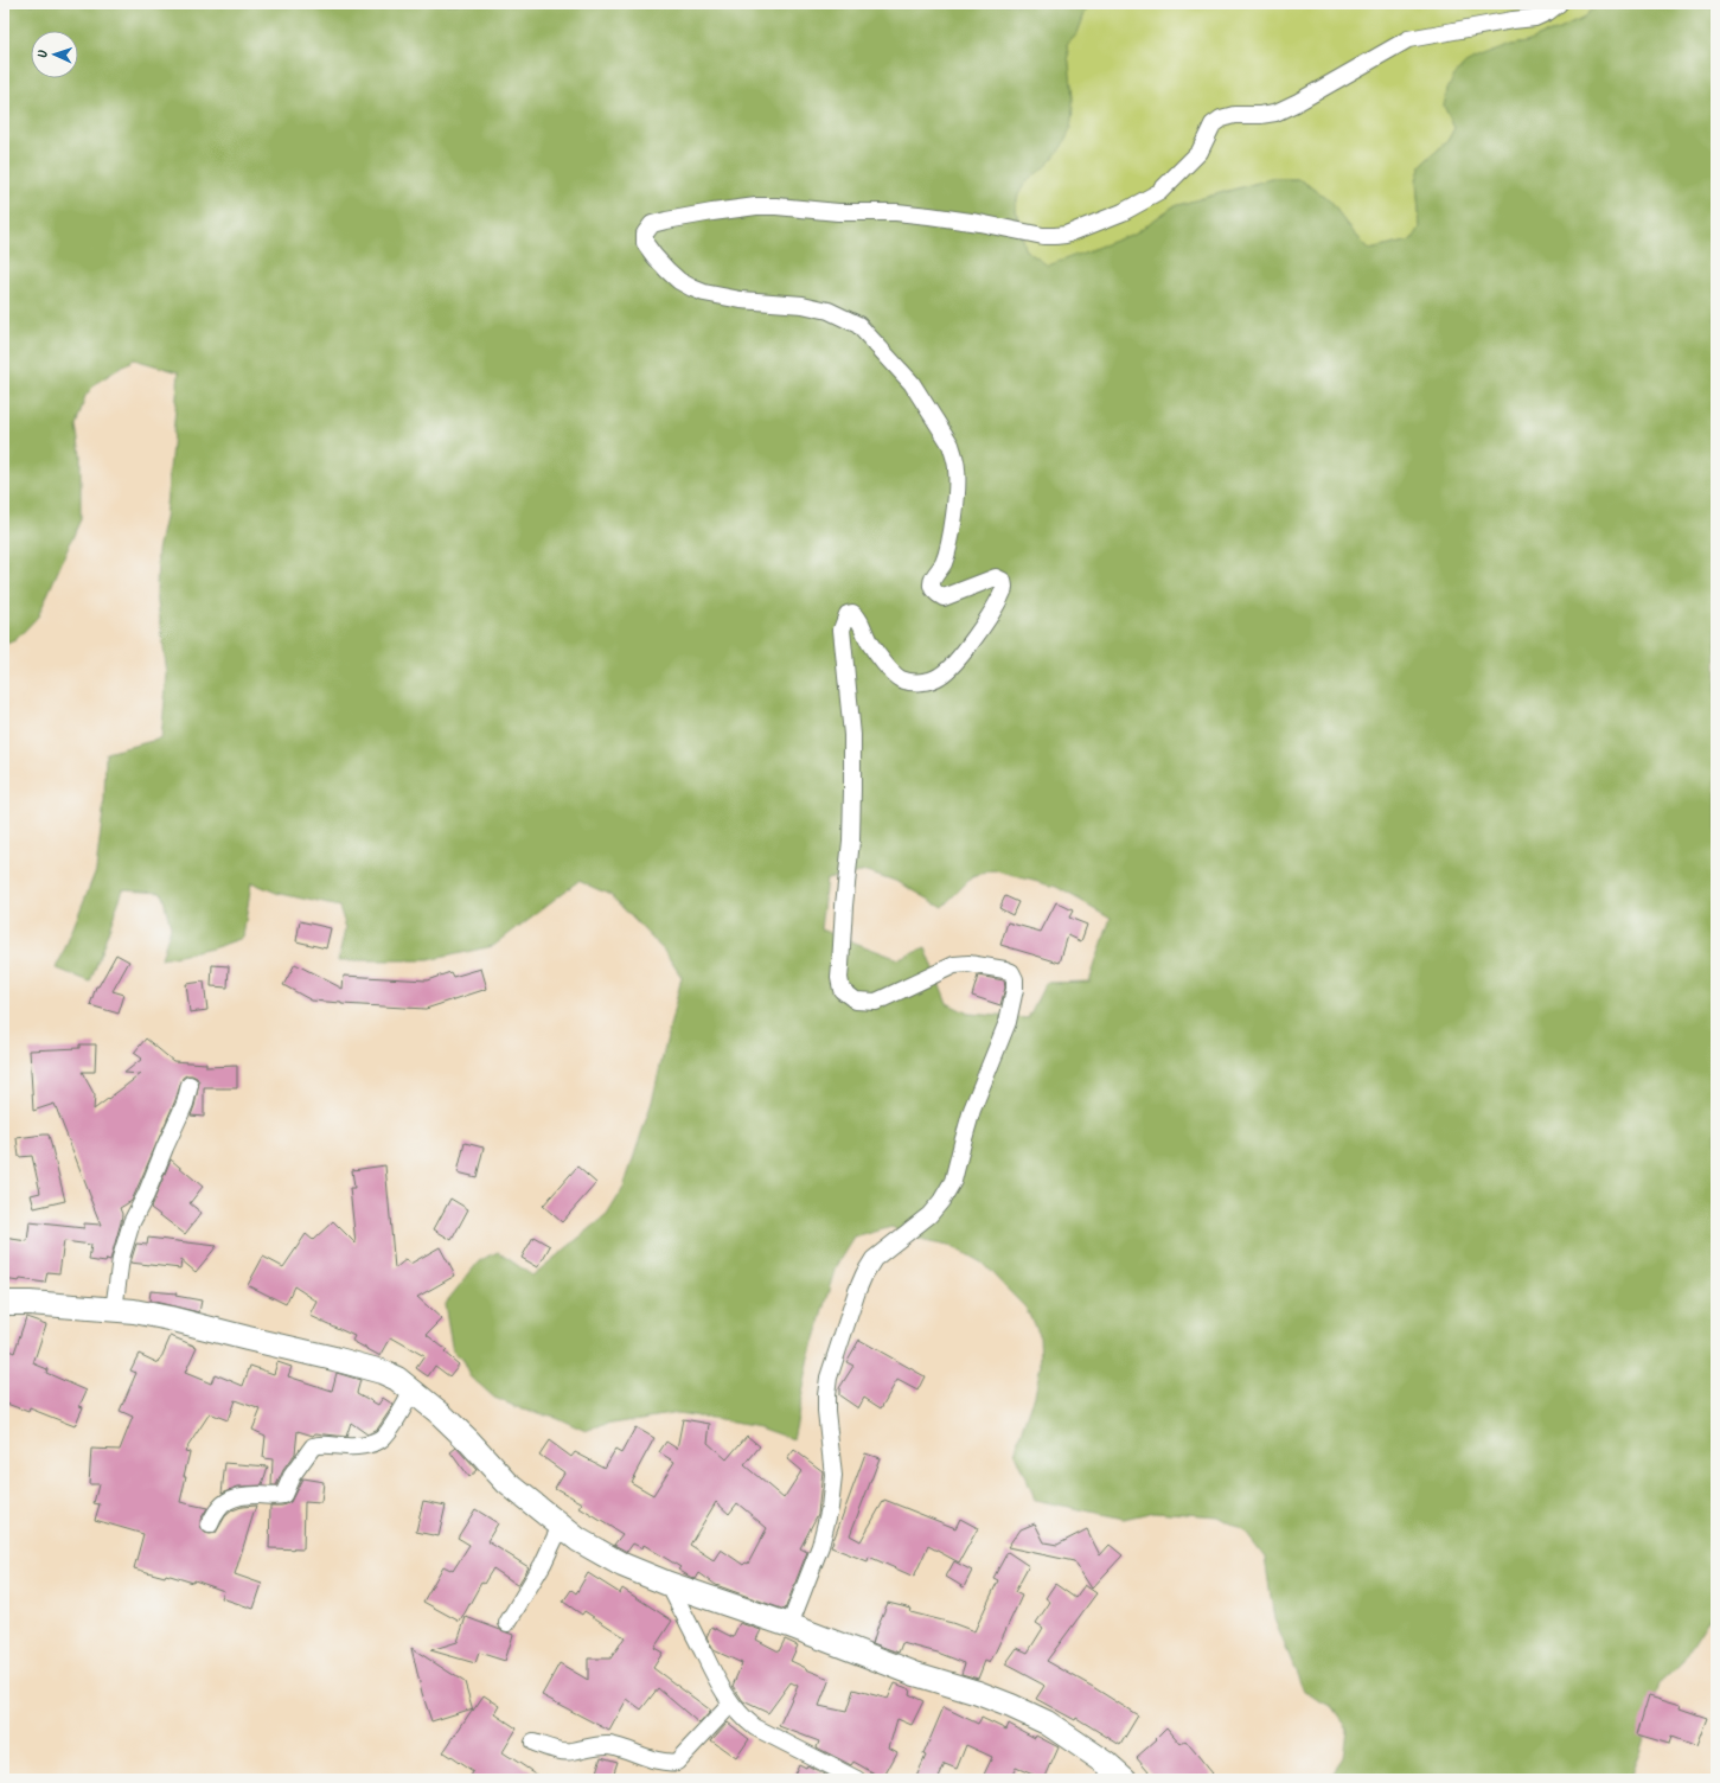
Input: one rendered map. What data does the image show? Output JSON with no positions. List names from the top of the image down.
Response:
{
  "north": "left"
}
